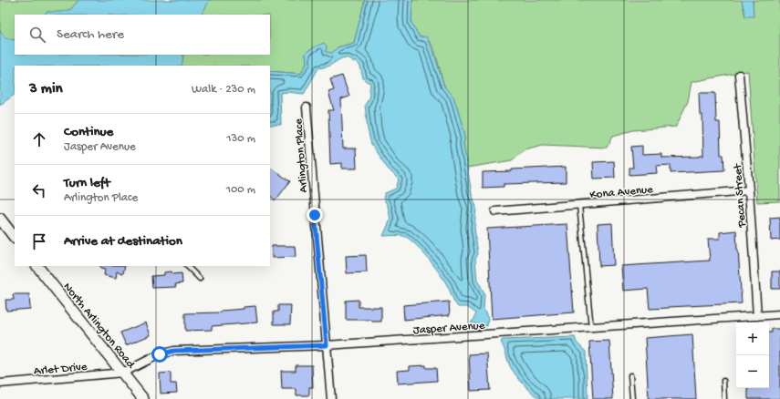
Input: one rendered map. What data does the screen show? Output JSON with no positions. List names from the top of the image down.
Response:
{
  "streets": {
    "main road": ["North Arlington Road"],
    "street": [
      "Arlington Place",
      "Kona Avenue",
      "Pecan Street",
      "Jasper Avenue",
      "Arlet Drive"
    ]
  },
  "crossings": [
    ["Arlington Place", "Jasper Avenue"],
    ["Kona Avenue", "Pecan Street"],
    ["Pecan Street", "Jasper Avenue"],
    ["North Arlington Road", "Jasper Avenue"],
    ["North Arlington Road", "Arlet Drive"],
    ["Jasper Avenue", "Arlet Drive"]
  ],
  "page": {
    "search": "Search here",
    "heading": ["3 min", "Walk · 230 m"],
    "list": [
      ["Continue", "Jasper Avenue", "130 m"],
      ["Turn left", "Arlington Place", "100 m"],
      "Arrive at destination"
    ],
    "map_buttons": ["+", "−"]
  }
}
